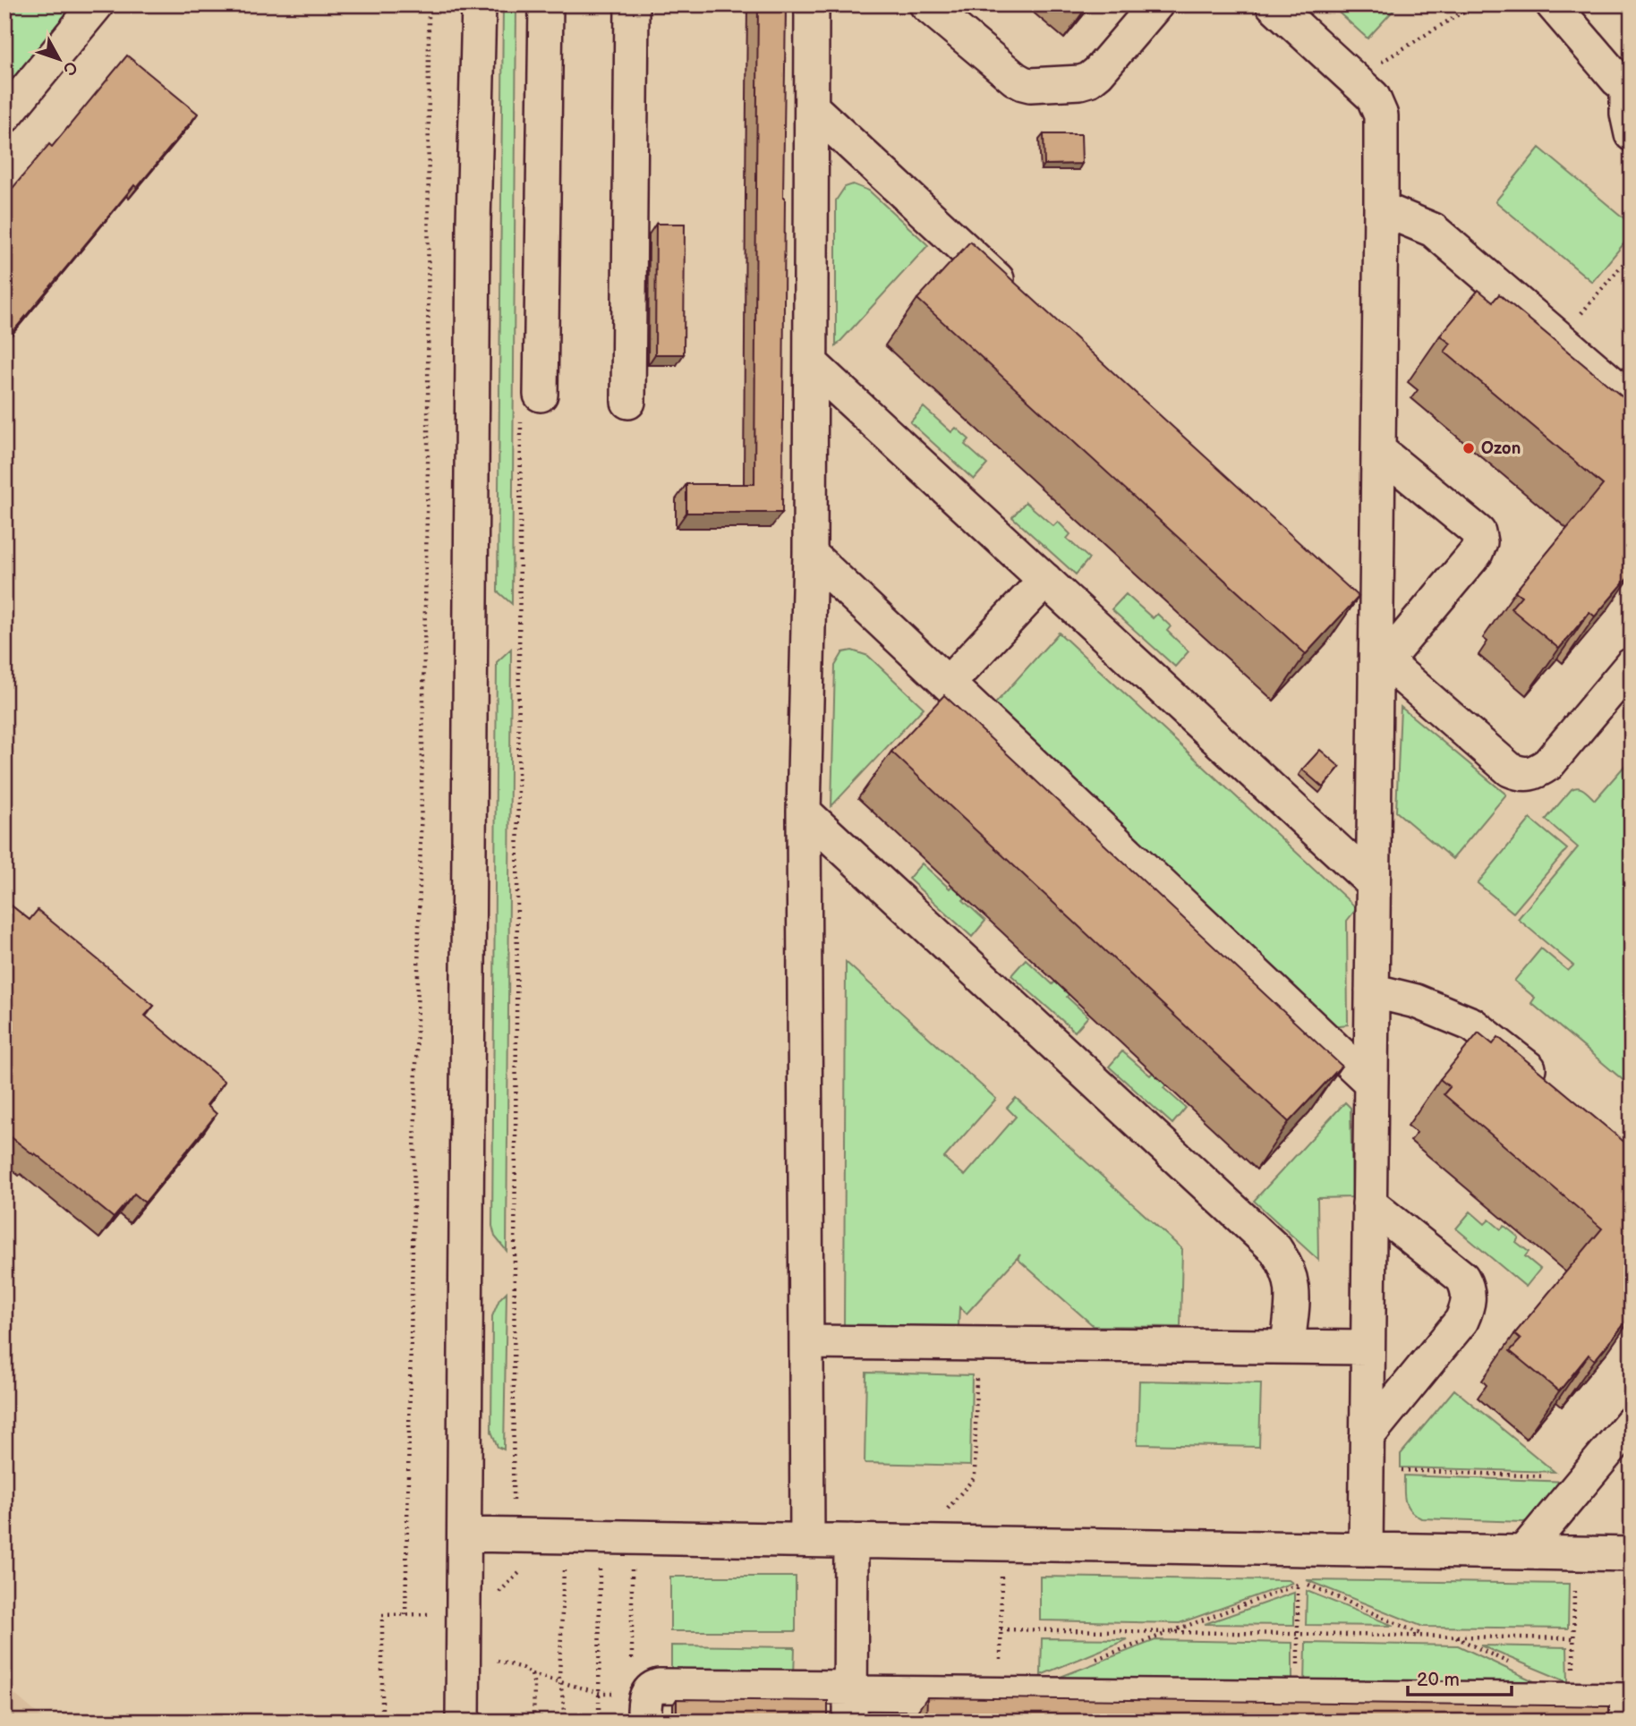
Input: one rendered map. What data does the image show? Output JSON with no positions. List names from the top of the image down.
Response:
{
  "places": ["Ozon"],
  "scale_bar": "20 m",
  "north": "bottom right"
}
